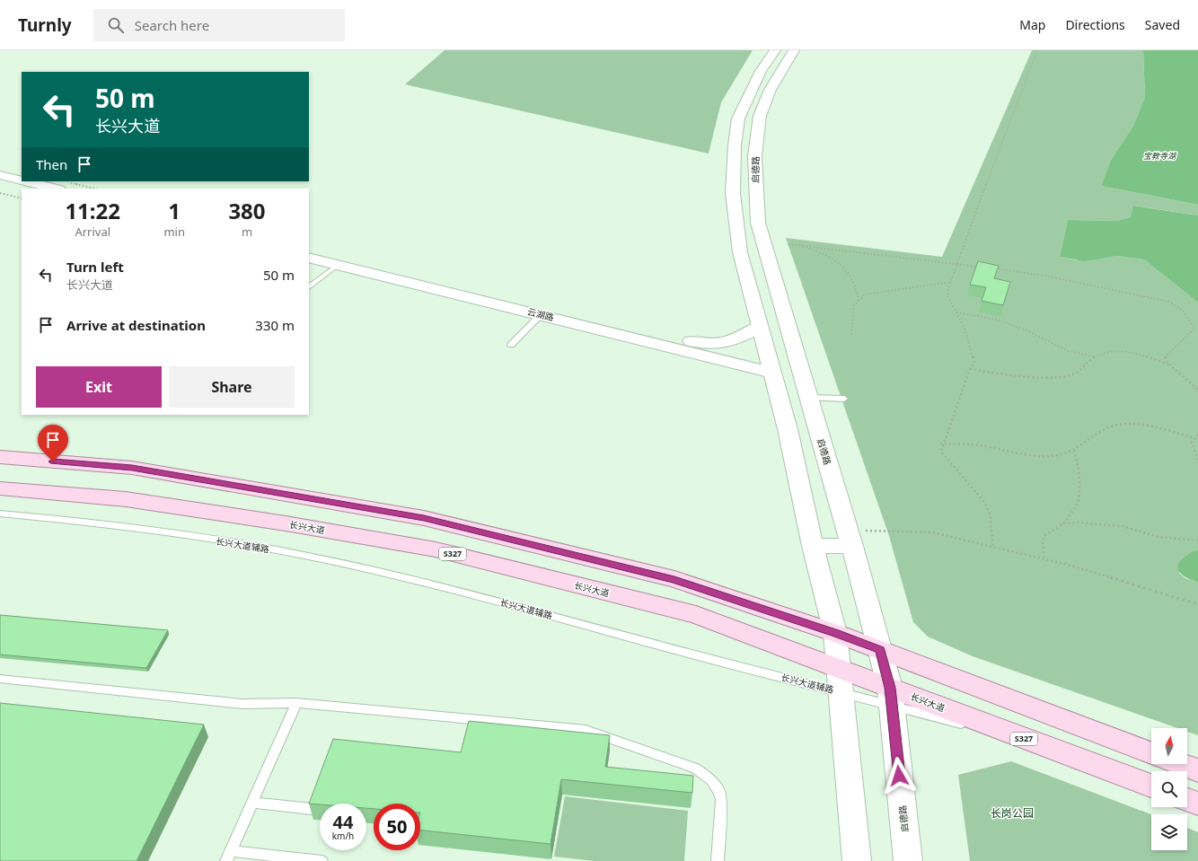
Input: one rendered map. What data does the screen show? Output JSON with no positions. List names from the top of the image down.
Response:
{
  "streets": {
    "main road": [
      "启德路",
      "云湖路",
      "长兴大道",
      "S327"
    ],
    "lane": ["长兴大道辅路"]
  },
  "crossings": [
    ["启德路", "长兴大道"],
    ["长兴大道", "长兴大道辅路"]
  ],
  "water": ["宝教寺湖"],
  "parks": ["长岗公园"],
  "north": "top",
  "page": {
    "header": "Turnly",
    "search": "Search here",
    "nav": ["Map", "Directions", "Saved"],
    "turn": ["50 m", "长兴大道"],
    "then": "Then",
    "eta": [
      "11:22",
      "Arrival",
      "1",
      "min",
      "380",
      "m"
    ],
    "list": [
      {
        "name": "Turn left",
        "note": "长兴大道",
        "value": "50 m"
      },
      {
        "name": "Arrive at destination",
        "value": "330 m"
      }
    ],
    "buttons": ["Exit", "Share"],
    "speed": "44 km/h",
    "limit": "50"
  }
}
